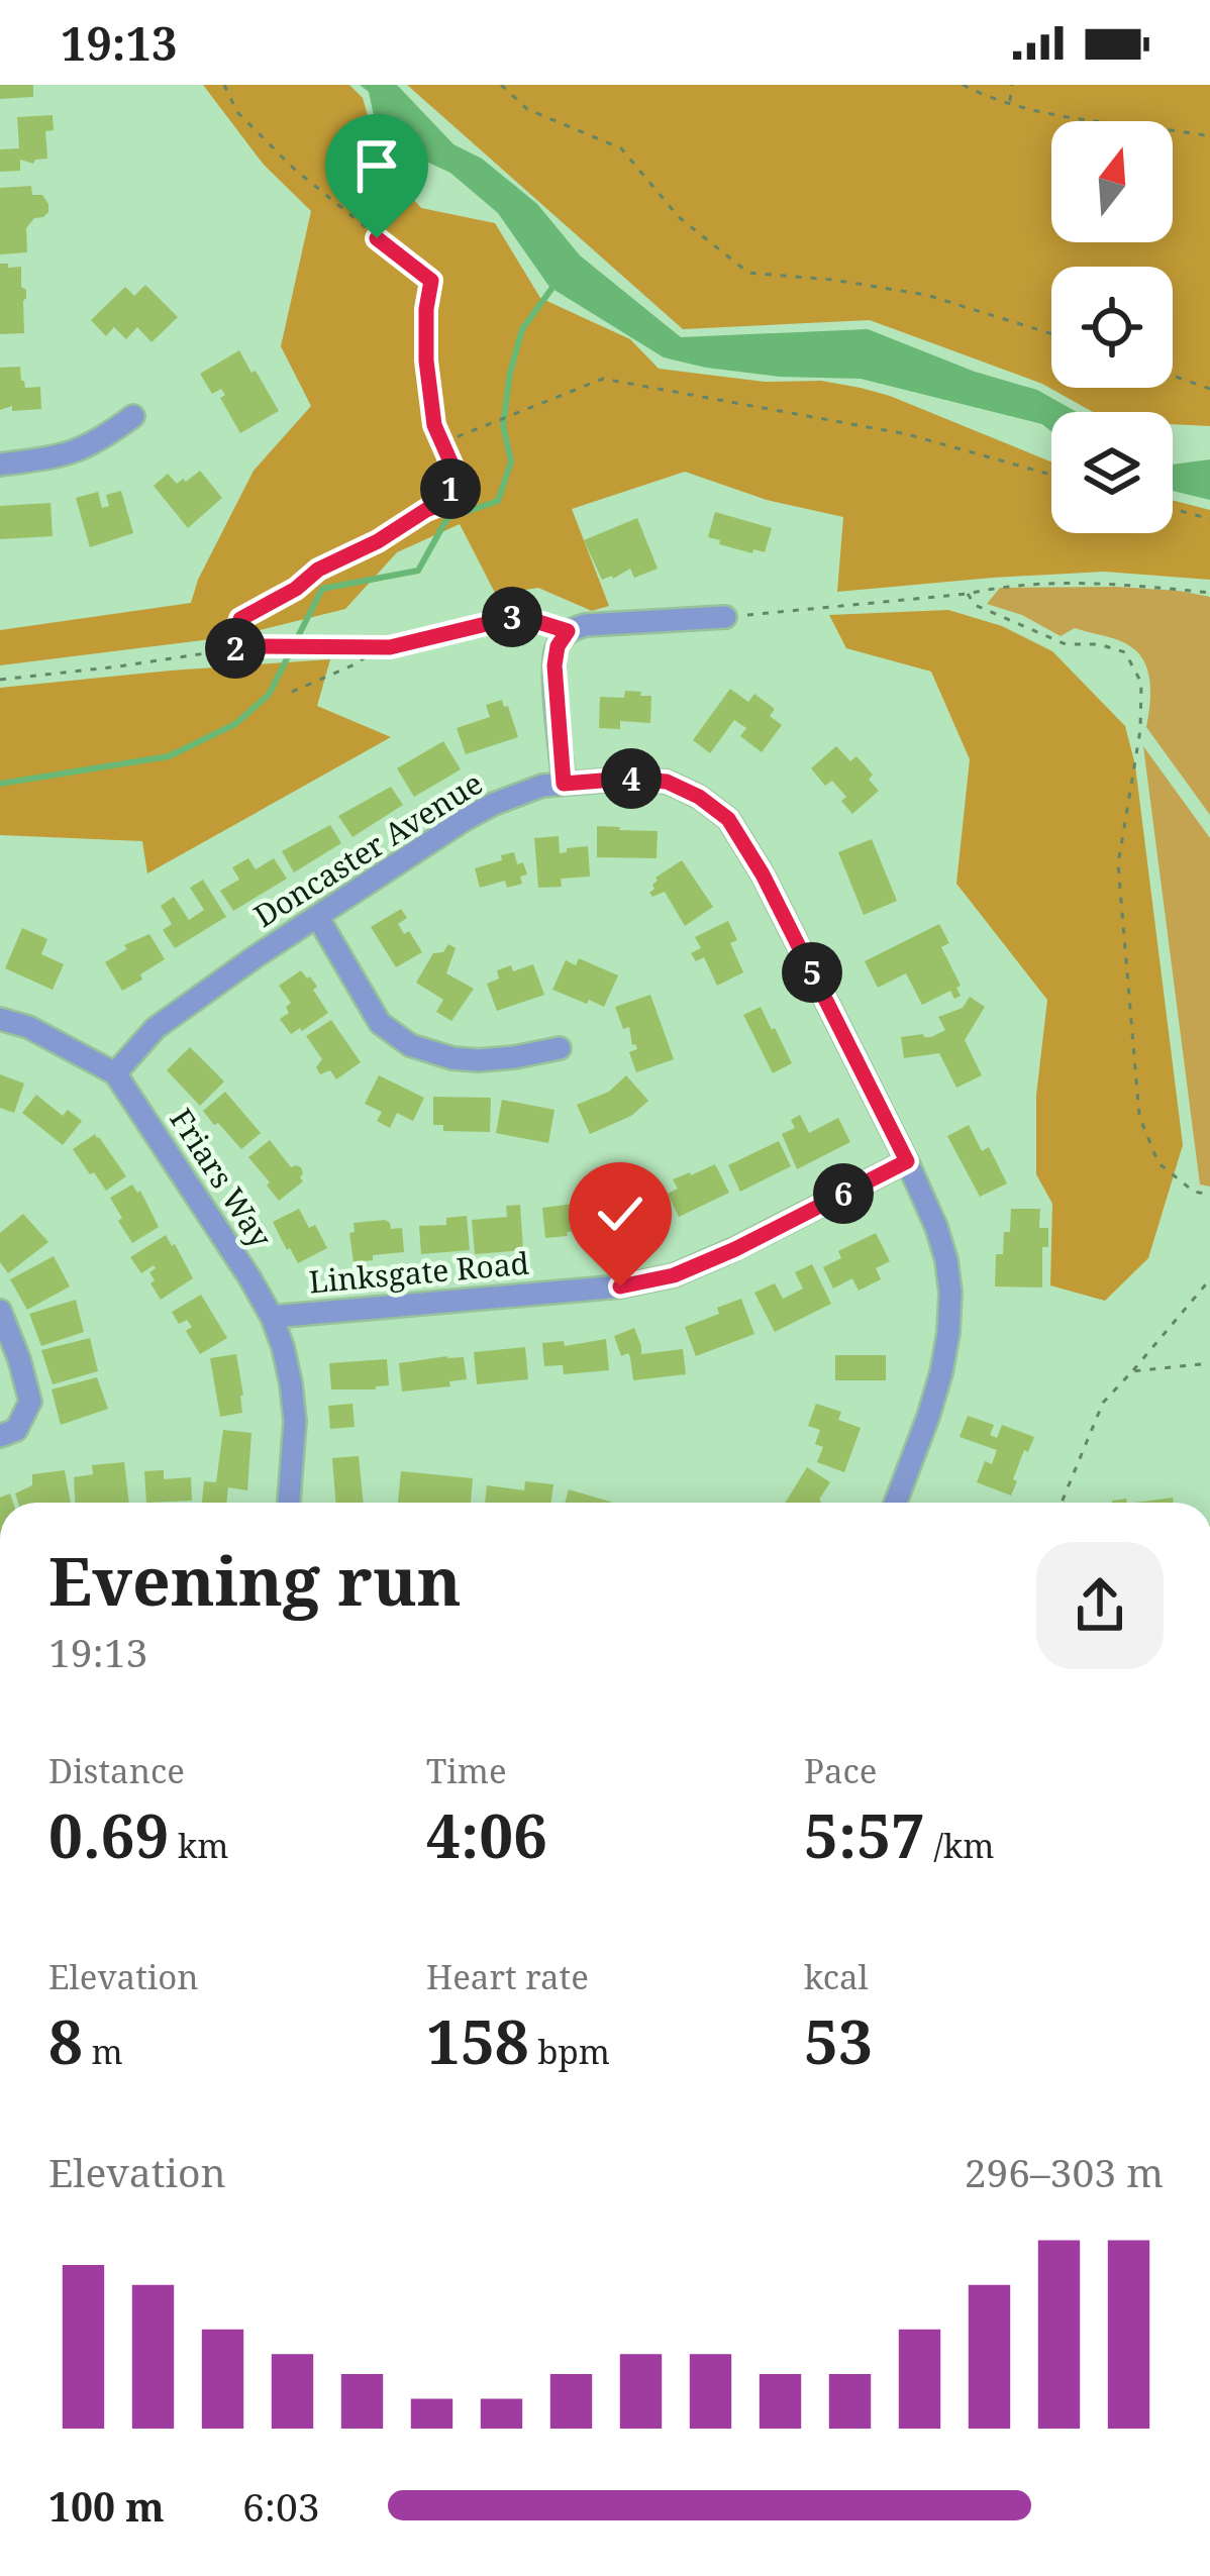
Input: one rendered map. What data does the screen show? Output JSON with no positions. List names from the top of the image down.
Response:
{
  "streets": {
    "street": ["Doncaster Avenue", "Friars Way", "Linksgate Road"]
  },
  "crossings": [
    ["Doncaster Avenue", "Friars Way"],
    ["Doncaster Avenue", "Linksgate Road"],
    ["Friars Way", "Linksgate Road"]
  ],
  "north": "top",
  "page": {
    "status": "19:13",
    "pins": [
      "1",
      "3",
      "2",
      "4",
      "5",
      "6"
    ],
    "heading": ["Evening run", "19:13"],
    "stats": [
      ["Distance", "0.69 km"],
      ["Time", "4:06"],
      ["Pace", "5:57 /km"],
      ["Elevation", "8 m"],
      ["Heart rate", "158 bpm"],
      ["kcal", "53"]
    ],
    "chart": ["Elevation", "296–303 m"],
    "list": [
      {
        "name": "100 m",
        "note": "6:03"
      }
    ]
  }
}
